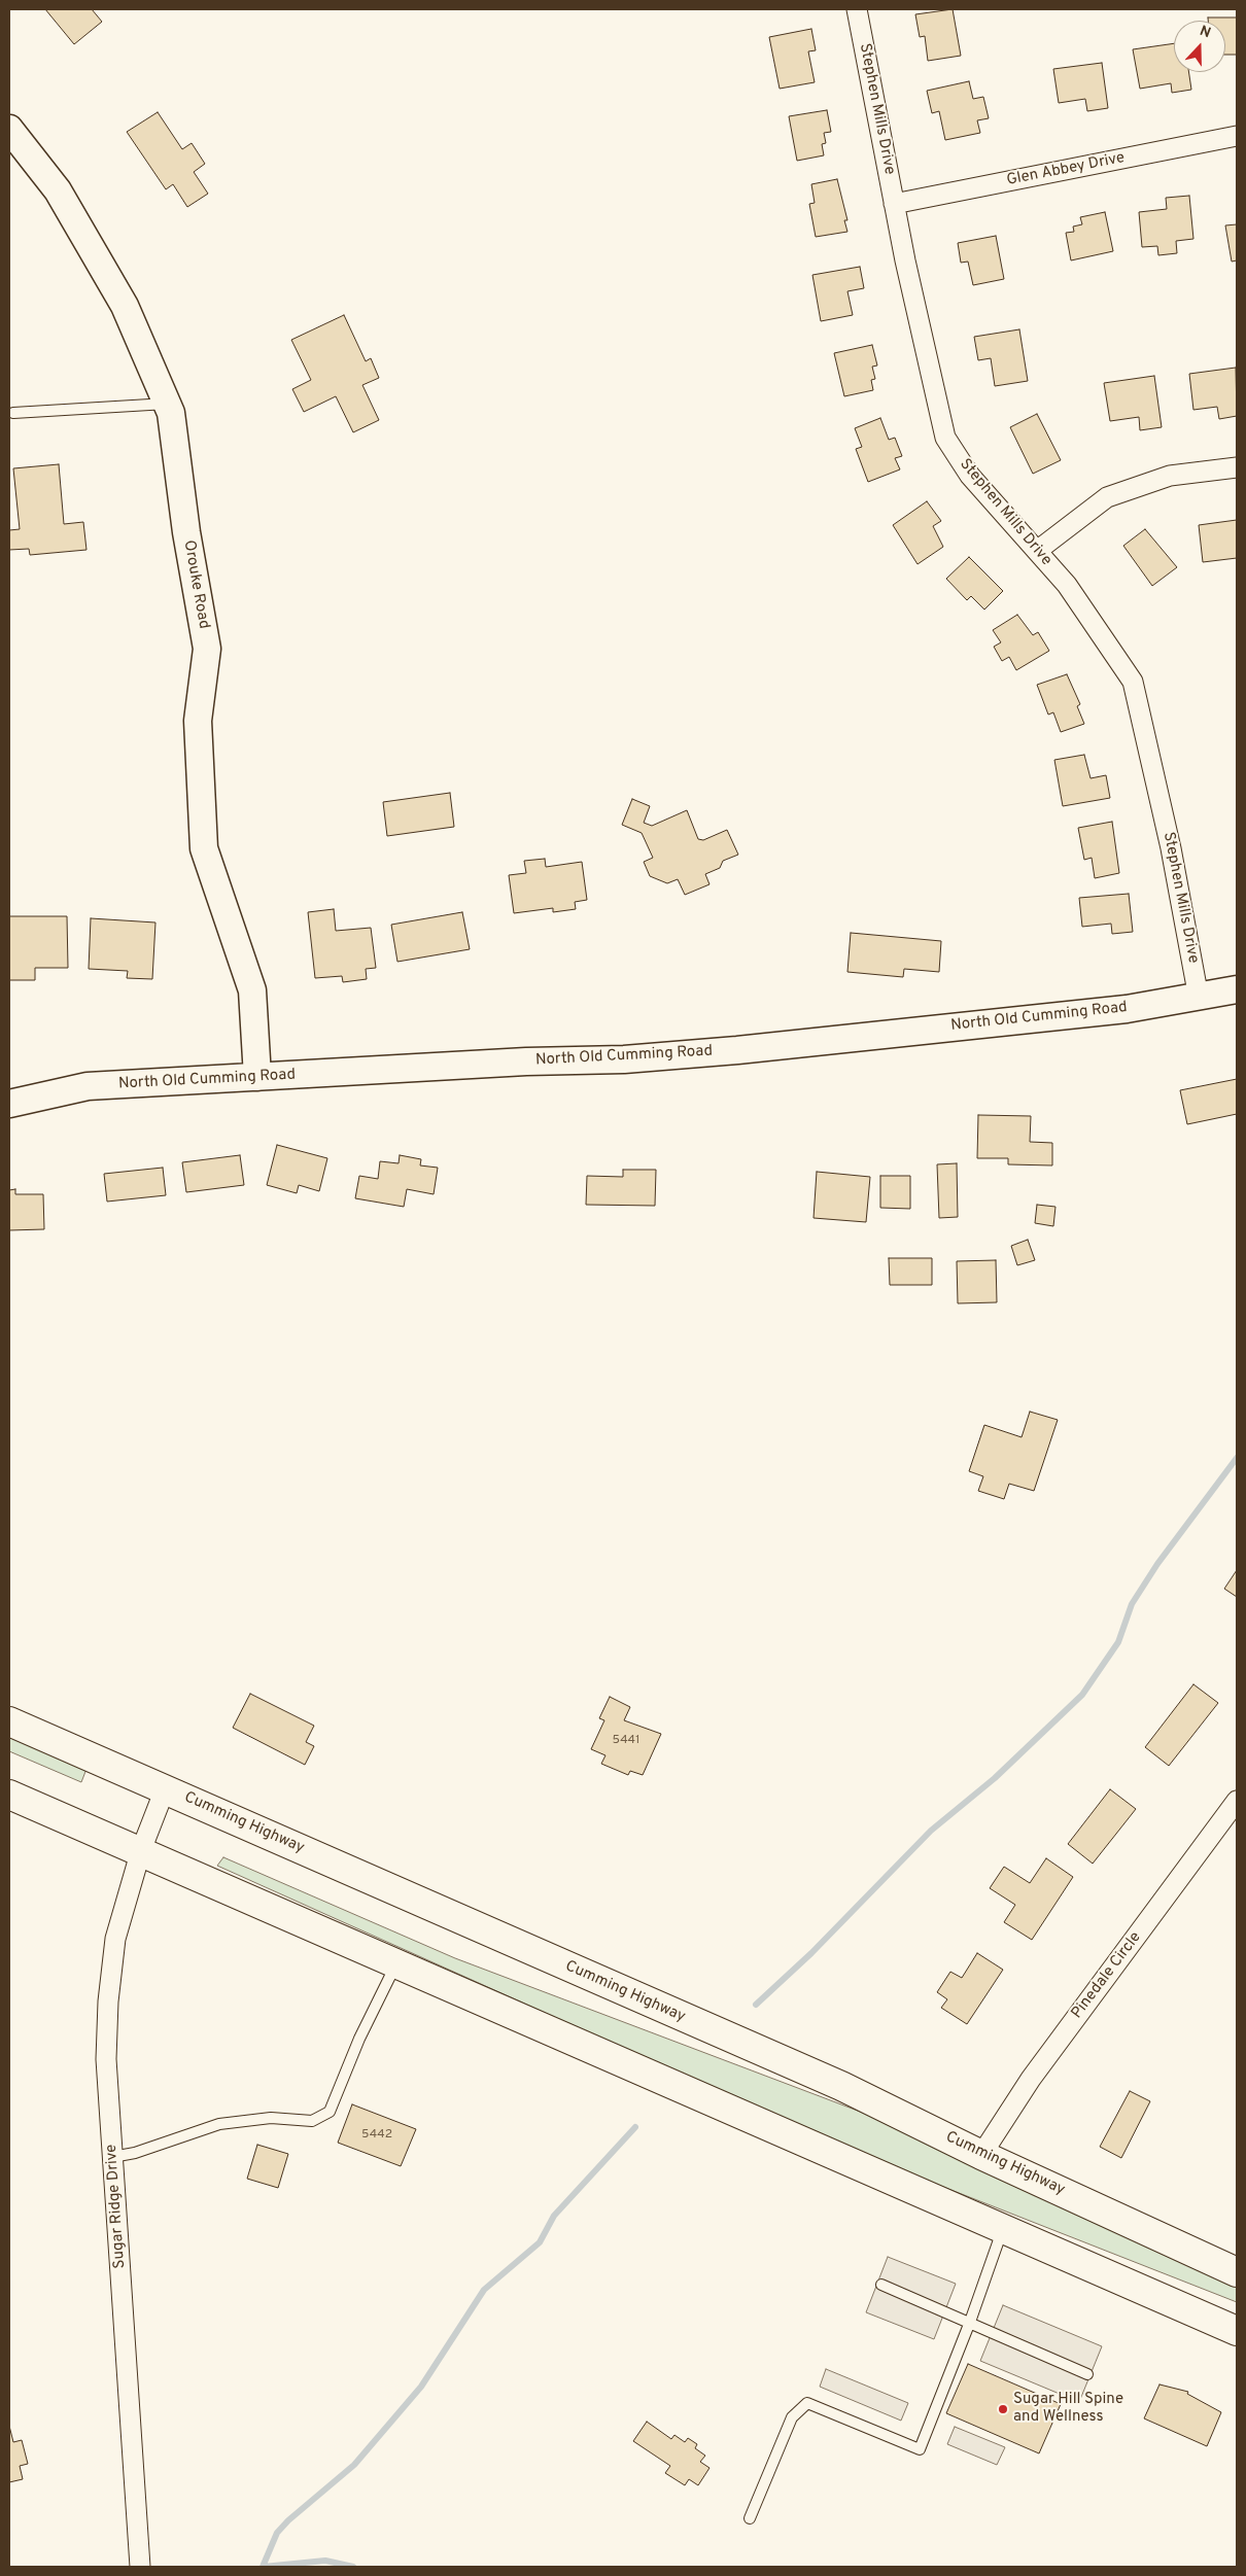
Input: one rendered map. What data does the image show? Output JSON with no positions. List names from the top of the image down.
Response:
{
  "streets": {
    "highway": ["Cumming Highway"],
    "street": [
      "Stephen Mills Drive",
      "Glen Abbey Drive",
      "Orouke Road",
      "North Old Cumming Road",
      "Pinedale Circle",
      "Sugar Ridge Drive"
    ]
  },
  "crossings": [
    ["Stephen Mills Drive", "Glen Abbey Drive"],
    ["Stephen Mills Drive", "North Old Cumming Road"],
    ["Orouke Road", "North Old Cumming Road"],
    ["Cumming Highway", "Pinedale Circle"],
    ["Cumming Highway", "Sugar Ridge Drive"]
  ],
  "places": ["Sugar Hill Spine and Wellness"],
  "house_numbers": ["5441", "5442"],
  "north": "top"
}
